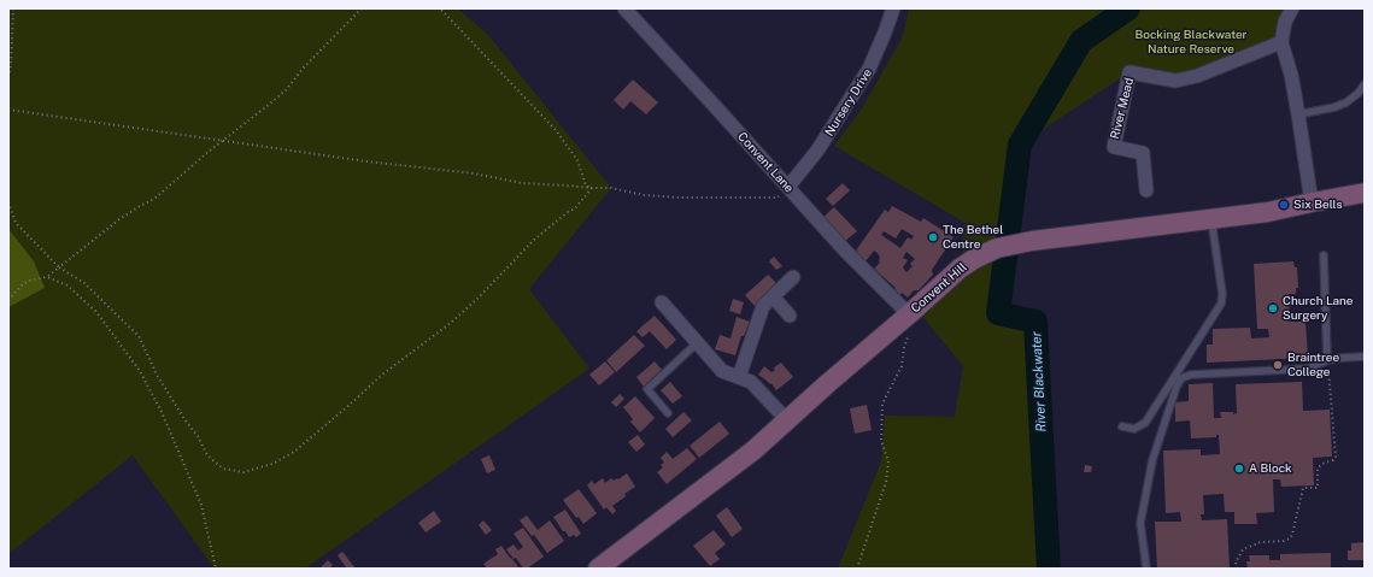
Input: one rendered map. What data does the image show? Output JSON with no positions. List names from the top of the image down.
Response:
{
  "streets": {
    "main road": ["Convent Hill"],
    "street": ["Nursery Drive", "River Mead", "Convent Lane"]
  },
  "crossings": [
    ["Nursery Drive", "Convent Lane"],
    ["Convent Lane", "Convent Hill"]
  ],
  "water": ["River Blackwater"],
  "parks": ["Bocking Blackwater Nature Reserve"],
  "places": [
    "Six Bells",
    "The Bethel Centre",
    "Church Lane Surgery",
    "Braintree College",
    "A Block"
  ]
}
